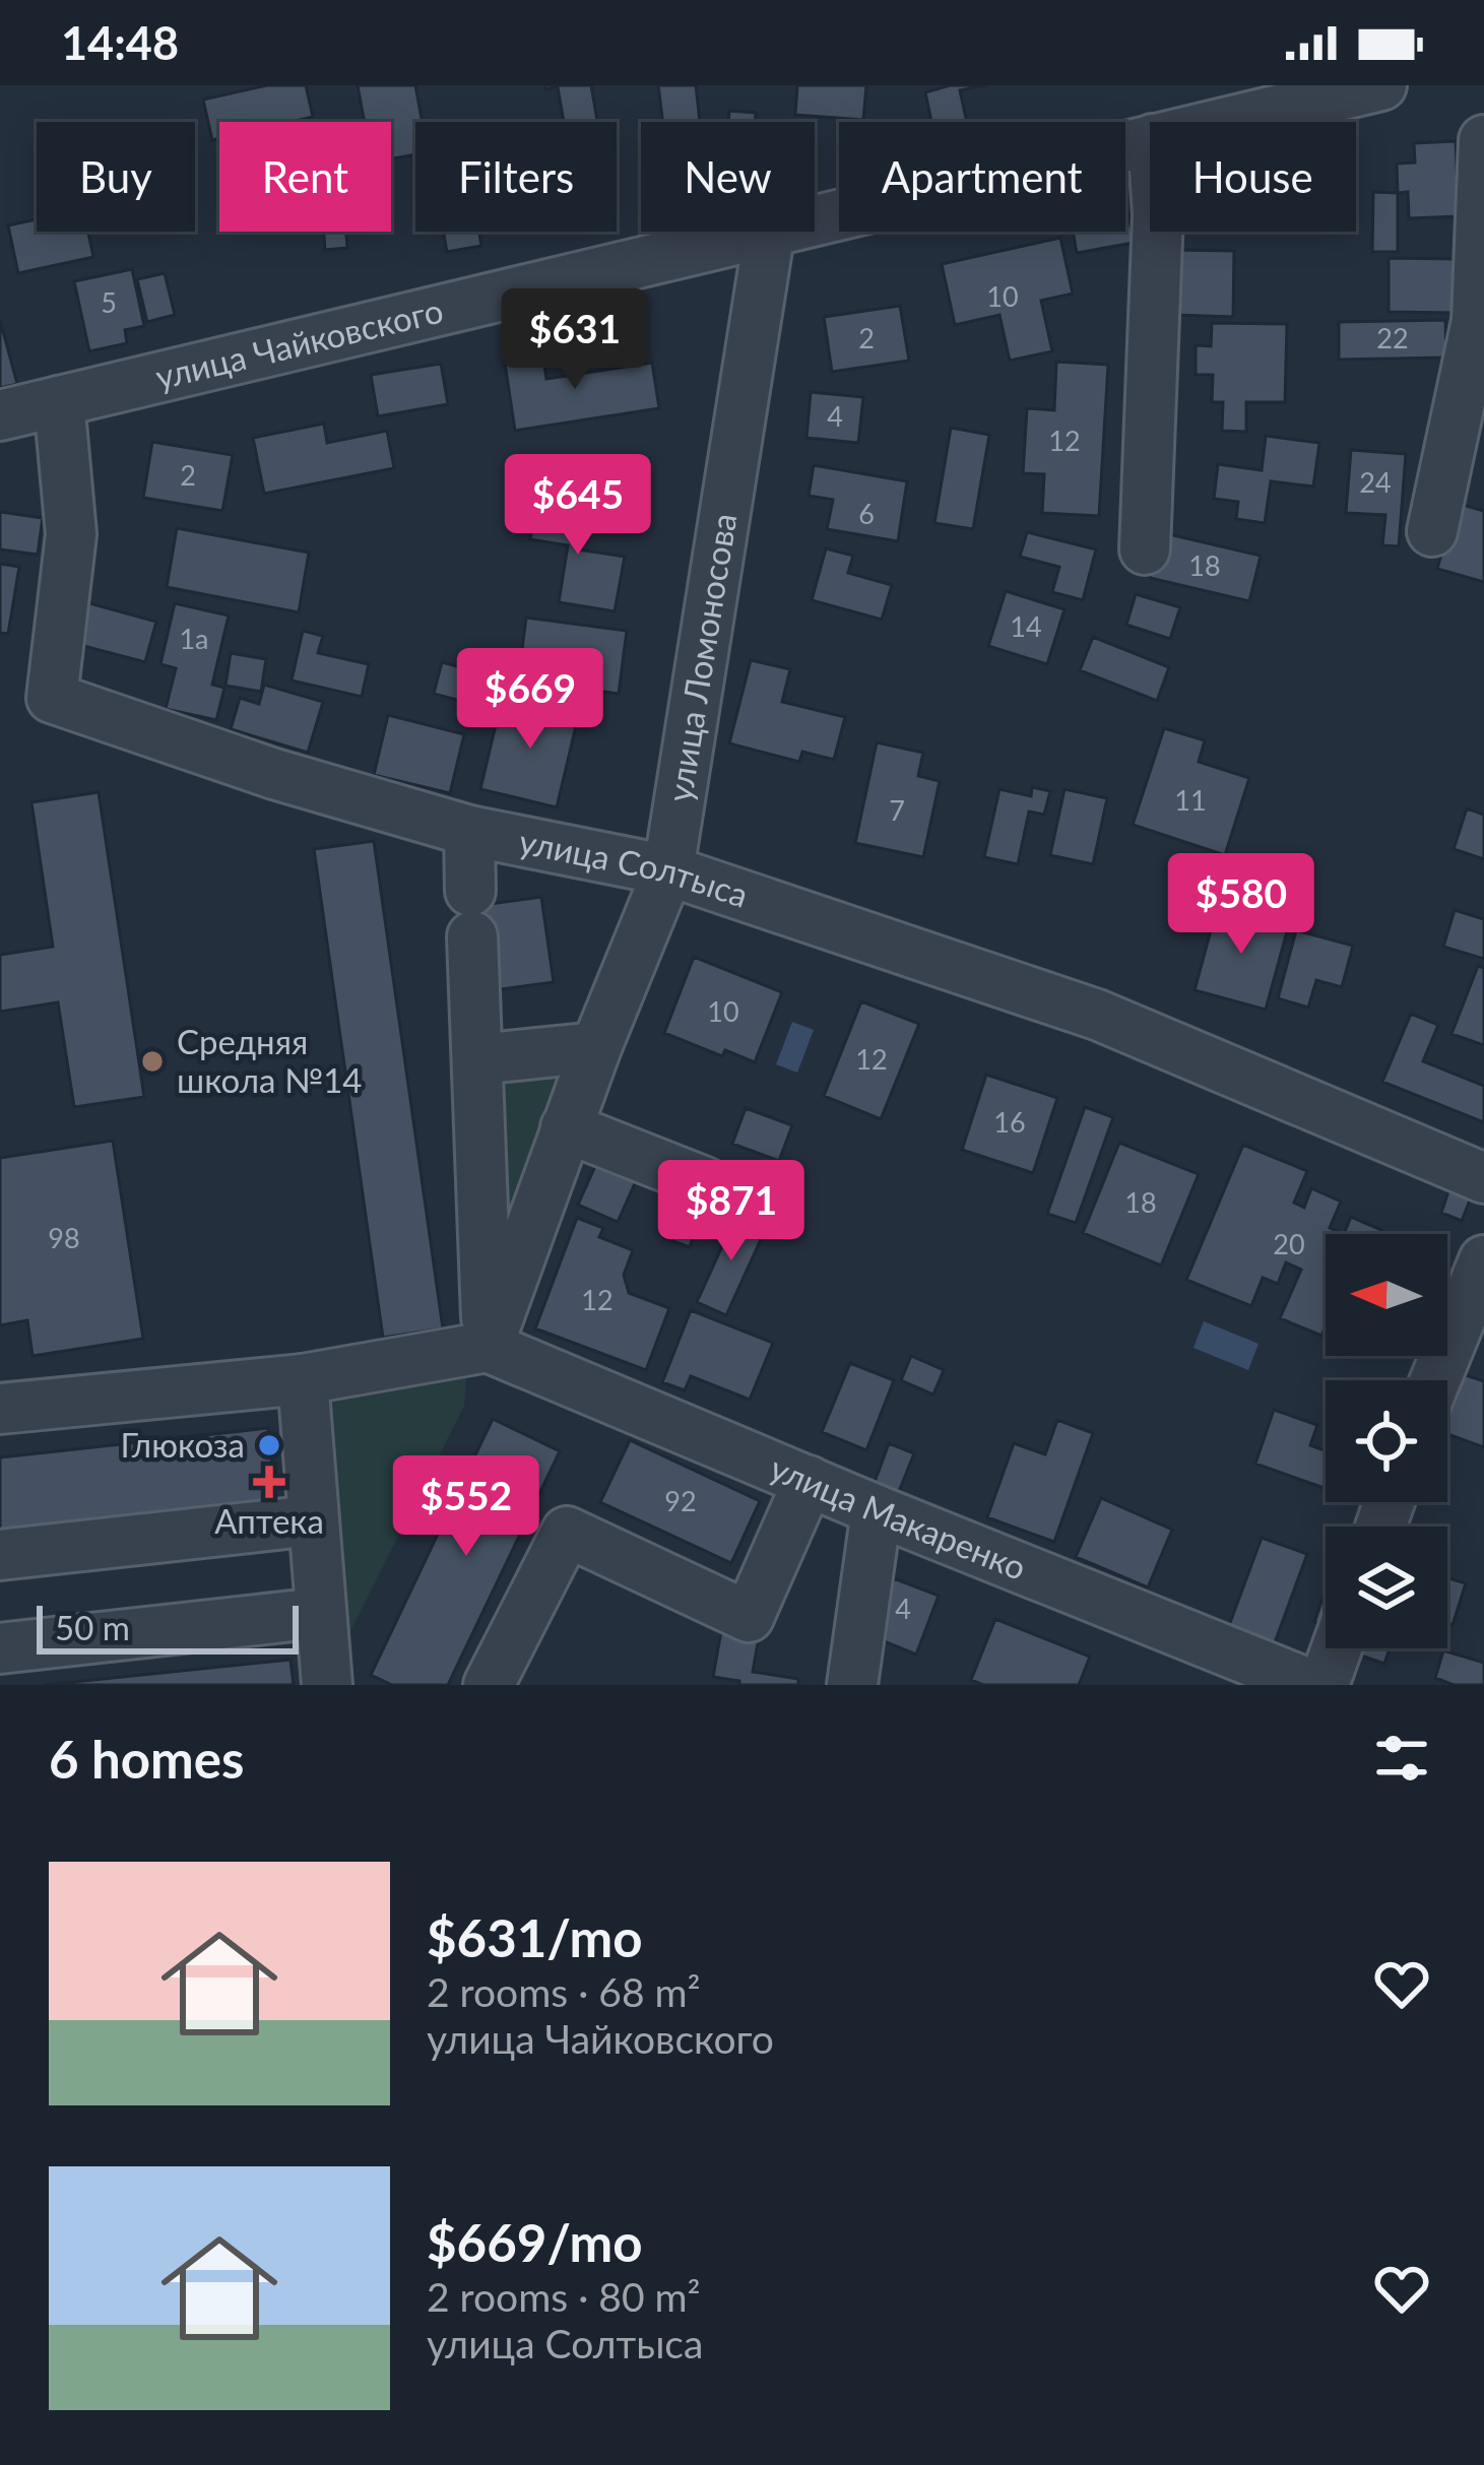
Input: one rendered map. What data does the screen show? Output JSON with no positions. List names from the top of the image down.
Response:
{
  "streets": {
    "street": [
      "улица Чайковского",
      "улица Ломоносова",
      "улица Солтыса",
      "улица Макаренко"
    ]
  },
  "crossings": [
    ["улица Чайковского", "улица Солтыса"],
    ["улица Ломоносова", "улица Солтыса"],
    ["улица Ломоносова", "улица Макаренко"]
  ],
  "places": {
    "other": ["Средняя школа №14", "Глюкоза"],
    "health": ["Аптека"]
  },
  "house_numbers": [
    "10",
    "5",
    "2",
    "22",
    "4",
    "12",
    "2",
    "24",
    "6",
    "18",
    "14",
    "1а",
    "11",
    "7",
    "10",
    "12",
    "16",
    "18",
    "98",
    "20",
    "12",
    "92",
    "4"
  ],
  "scale_bar": "50 m",
  "north": "left",
  "page": {
    "status": "14:48",
    "chip": [
      "Buy",
      "Rent",
      "Filters",
      "New",
      "Apartment",
      "House"
    ],
    "price": [
      "$631",
      "$645",
      "$669",
      "$580",
      "$871",
      "$552"
    ],
    "scale": "50 m",
    "heading": "6 homes",
    "list": [
      {
        "name": "$631/mo",
        "note": "2 rooms · 68 m² · улица Чайковского"
      },
      {
        "name": "$669/mo",
        "note": "2 rooms · 80 m² · улица Солтыса"
      }
    ]
  }
}
